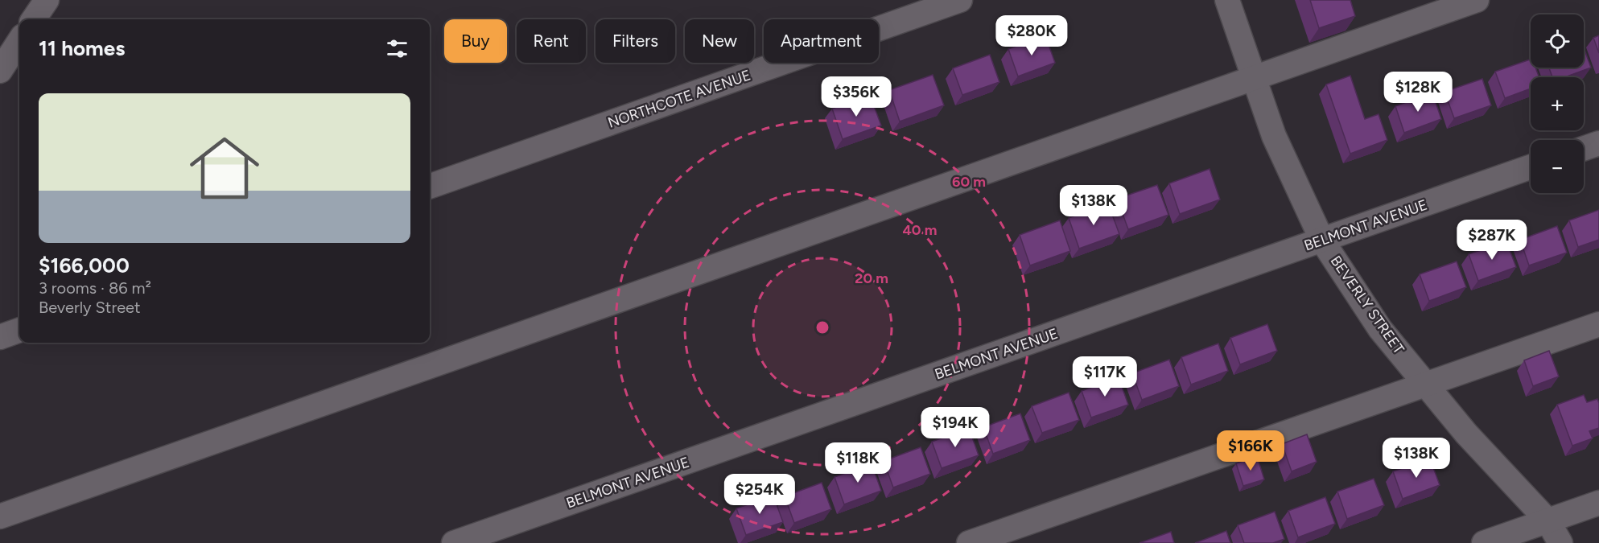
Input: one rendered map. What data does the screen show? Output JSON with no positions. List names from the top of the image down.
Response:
{
  "streets": {
    "street": ["NORTHCOTE AVENUE", "BELMONT AVENUE", "BEVERLY STREET"]
  },
  "crossings": [
    ["BELMONT AVENUE", "BEVERLY STREET"]
  ],
  "page": {
    "map_buttons": ["+", "−"],
    "price": [
      "$280K",
      "$128K",
      "$356K",
      "$138K",
      "$287K",
      "$117K",
      "$194K",
      "$166K",
      "$138K",
      "$118K",
      "$254K"
    ],
    "chip": [
      "Buy",
      "Rent",
      "Filters",
      "New",
      "Apartment"
    ],
    "heading": "11 homes",
    "list": [
      {
        "name": "$166,000",
        "note": "3 rooms · 86 m² · Beverly Street"
      }
    ]
  },
  "rings": ["60 m", "40 m", "20 m"]
}
